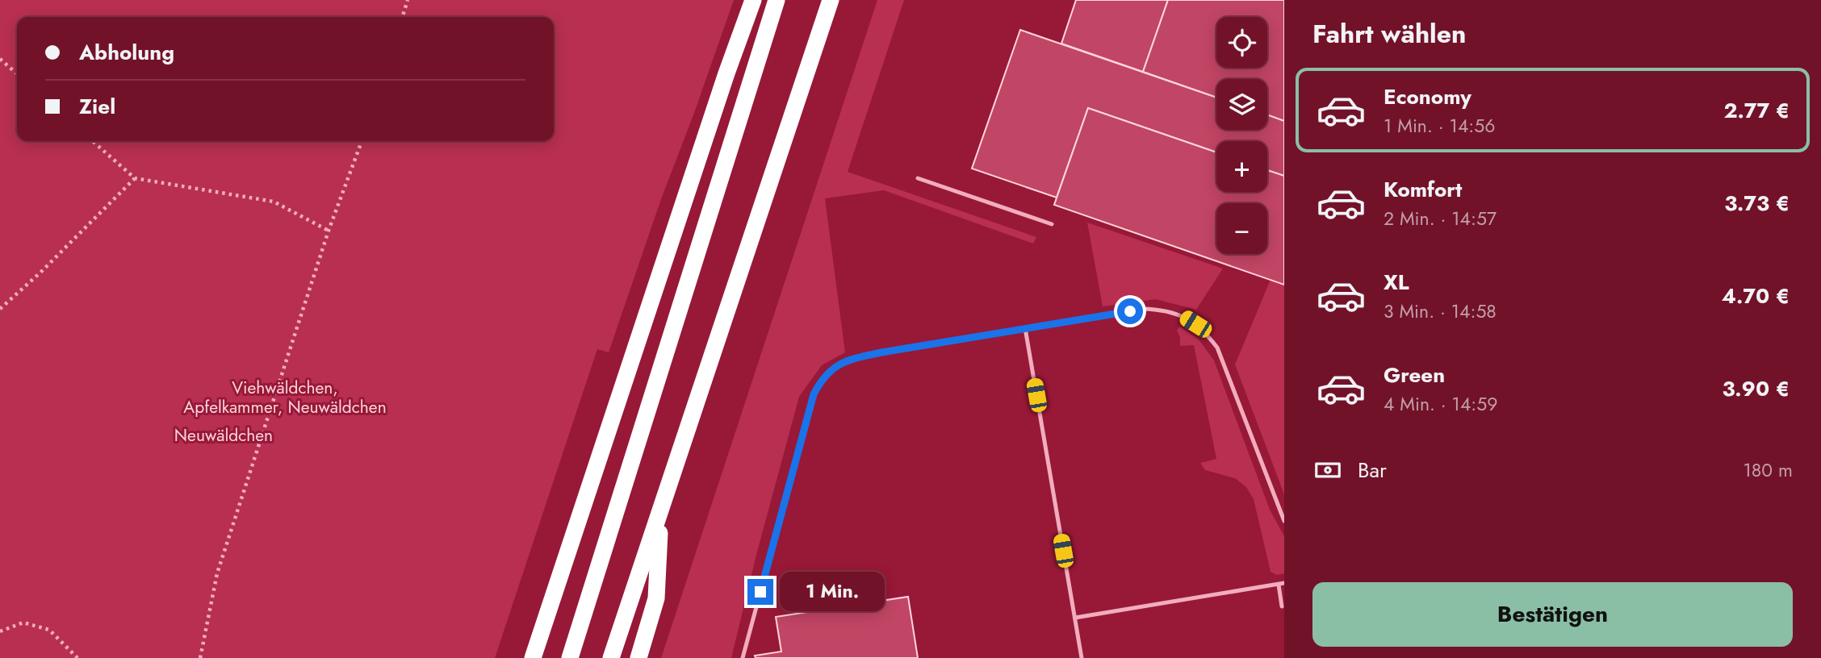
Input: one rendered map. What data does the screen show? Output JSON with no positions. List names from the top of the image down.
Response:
{
  "parks": ["Viehwäldchen, Apfelkammer, Neuwäldchen", "Neuwäldchen"],
  "page": {
    "heading": "Fahrt wählen",
    "map_buttons": ["+", "−"],
    "banner": ["Abholung", "Ziel"],
    "list": [
      {
        "name": "Economy",
        "note": "1 Min. · 14:56",
        "value": "2.77 €"
      },
      {
        "name": "Komfort",
        "note": "2 Min. · 14:57",
        "value": "3.73 €"
      },
      {
        "name": "XL",
        "note": "3 Min. · 14:58",
        "value": "4.70 €"
      },
      {
        "name": "Green",
        "note": "4 Min. · 14:59",
        "value": "3.90 €"
      }
    ],
    "pay": ["Bar", "180 m"],
    "buttons": "Bestätigen",
    "bubble": "1 Min."
  }
}
